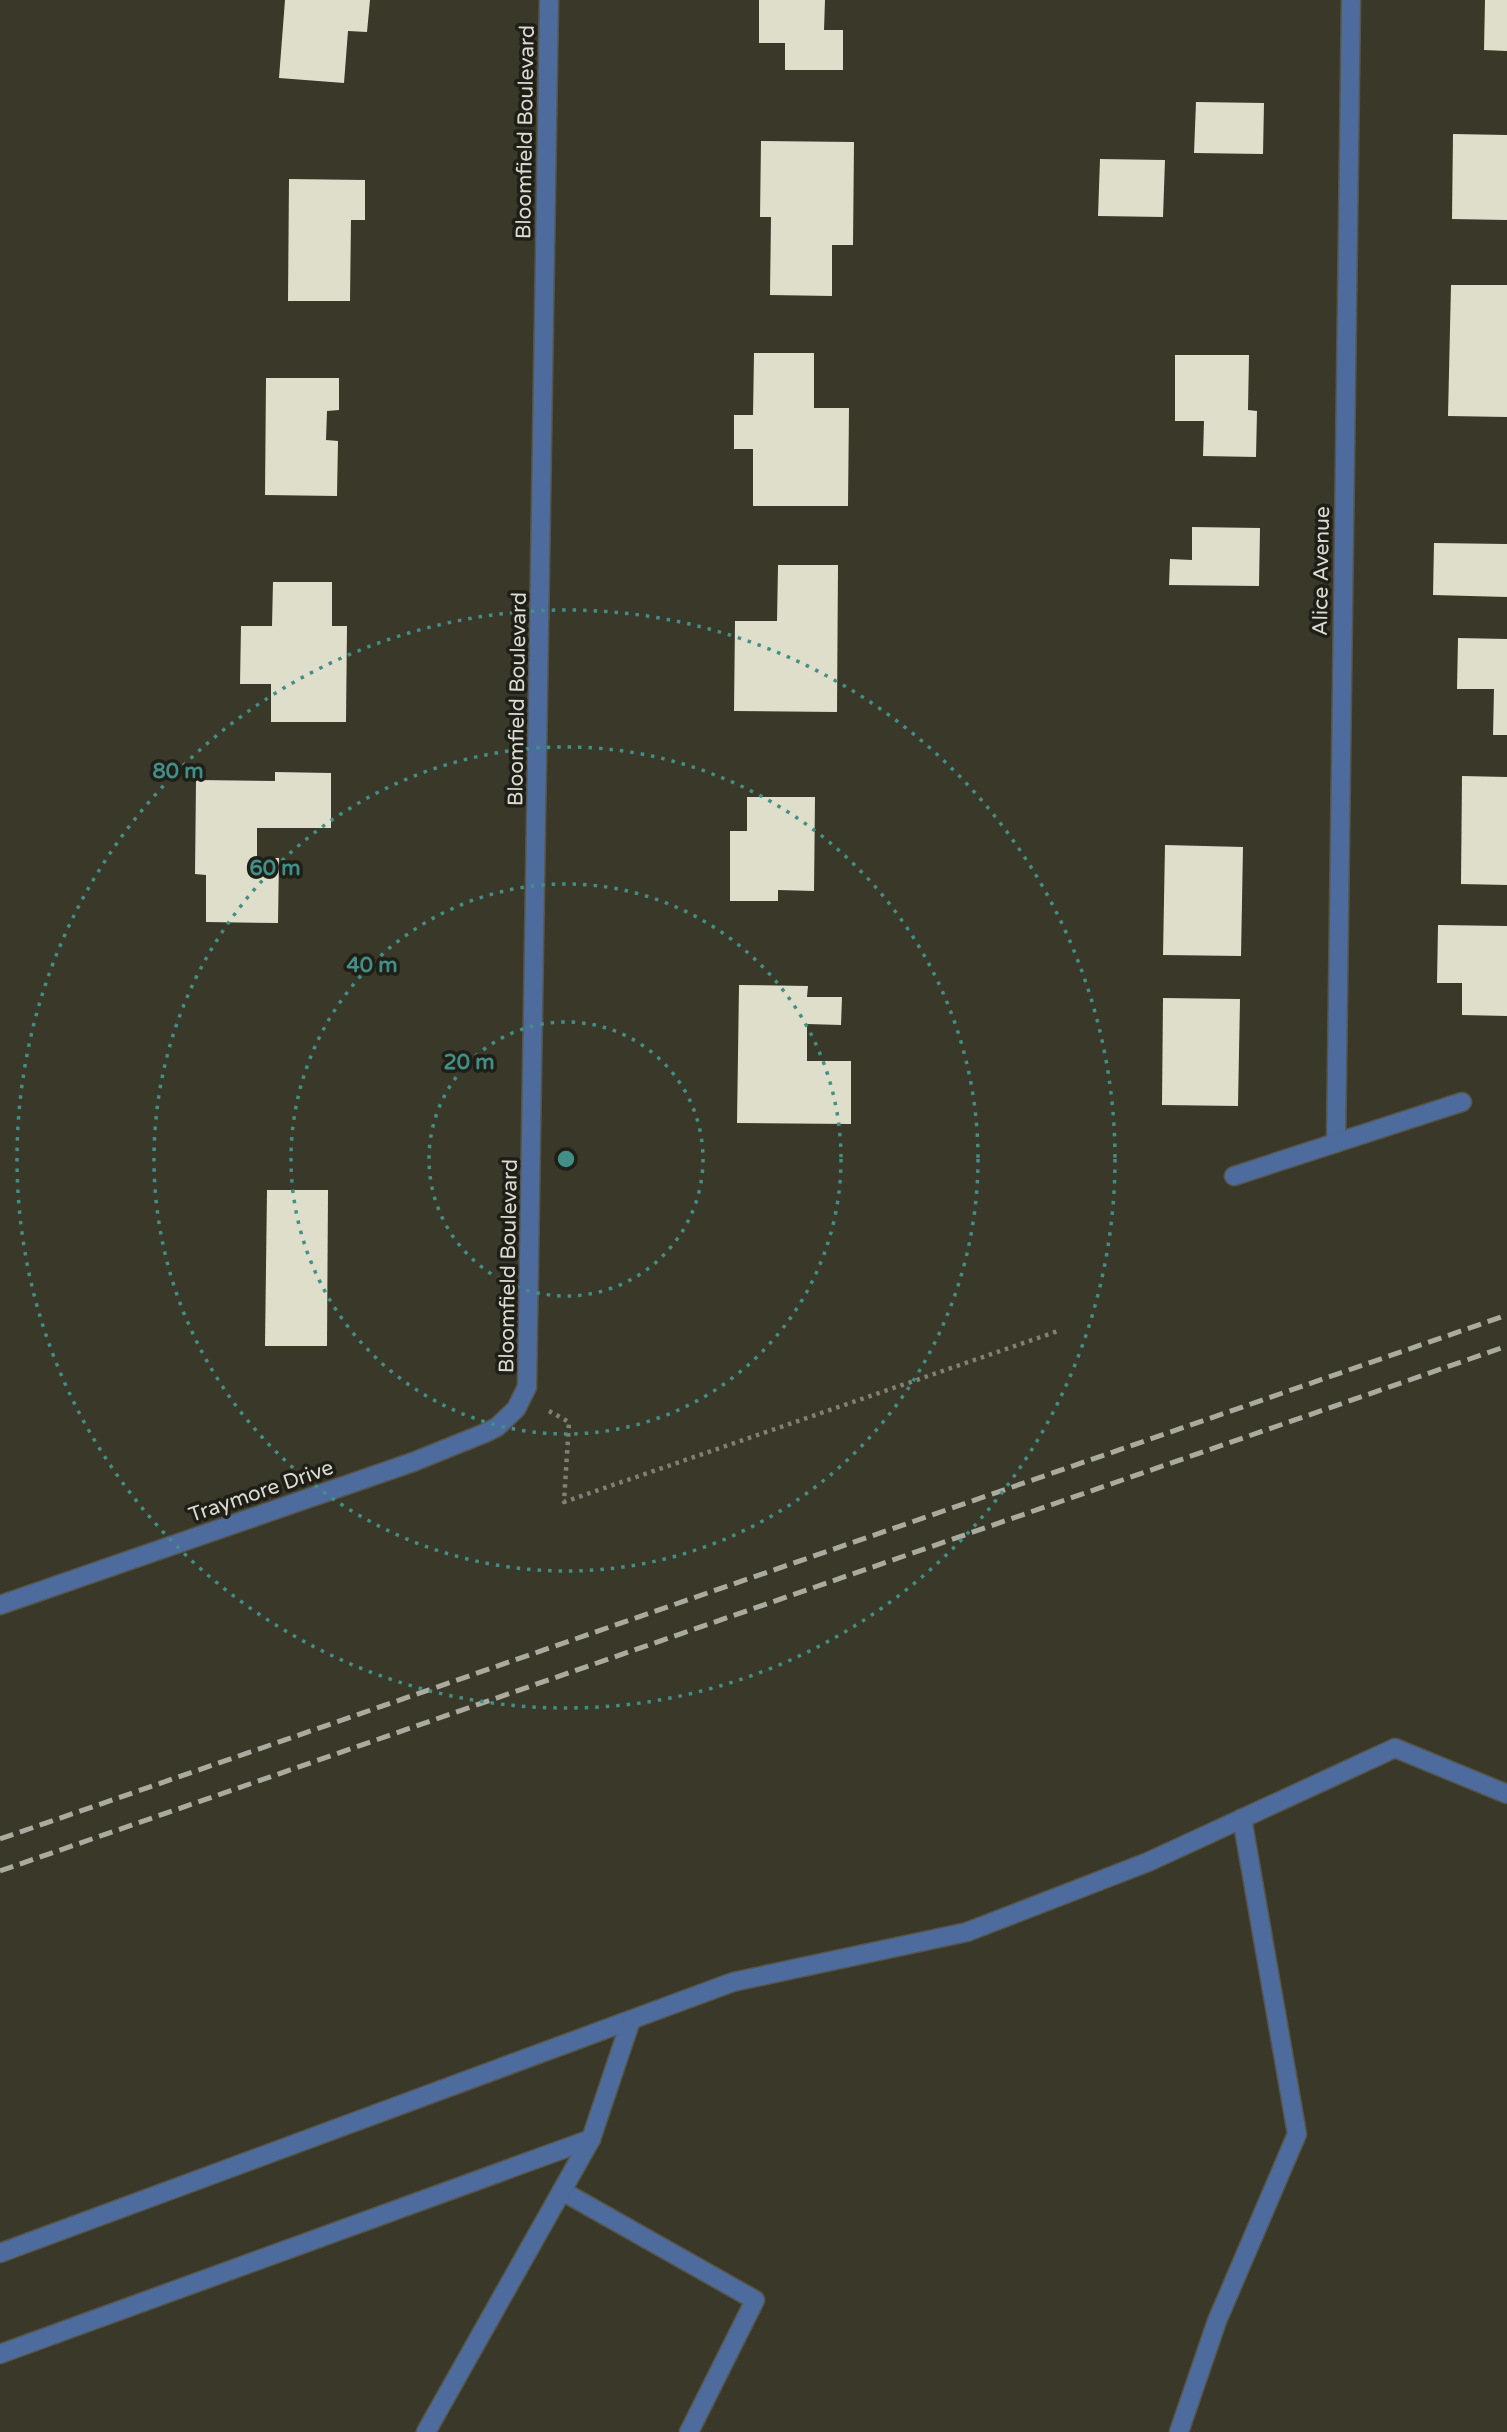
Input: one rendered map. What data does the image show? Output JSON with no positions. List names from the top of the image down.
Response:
{
  "streets": {
    "street": ["Bloomfield Boulevard", "Alice Avenue", "Traymore Drive"]
  },
  "crossings": [
    ["Bloomfield Boulevard", "Traymore Drive"]
  ],
  "rings": [
    "80 m",
    "60 m",
    "40 m",
    "20 m"
  ]
}
